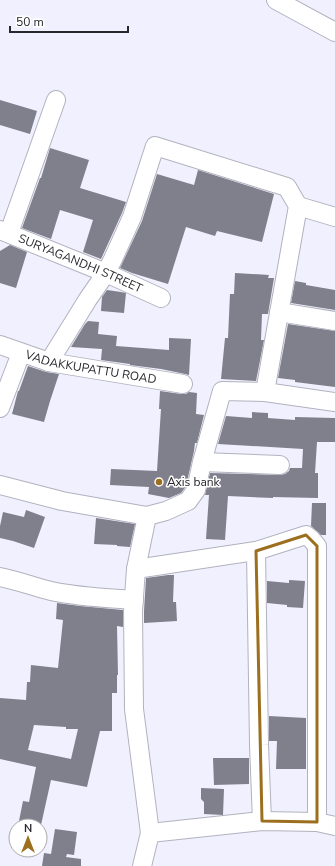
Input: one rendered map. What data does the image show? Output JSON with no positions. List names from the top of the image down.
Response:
{
  "streets": {
    "street": ["SURYAGANDHI STREET", "VADAKKUPATTU ROAD"]
  },
  "places": ["Axis bank"],
  "scale_bar": "50 m",
  "north": "top"
}
